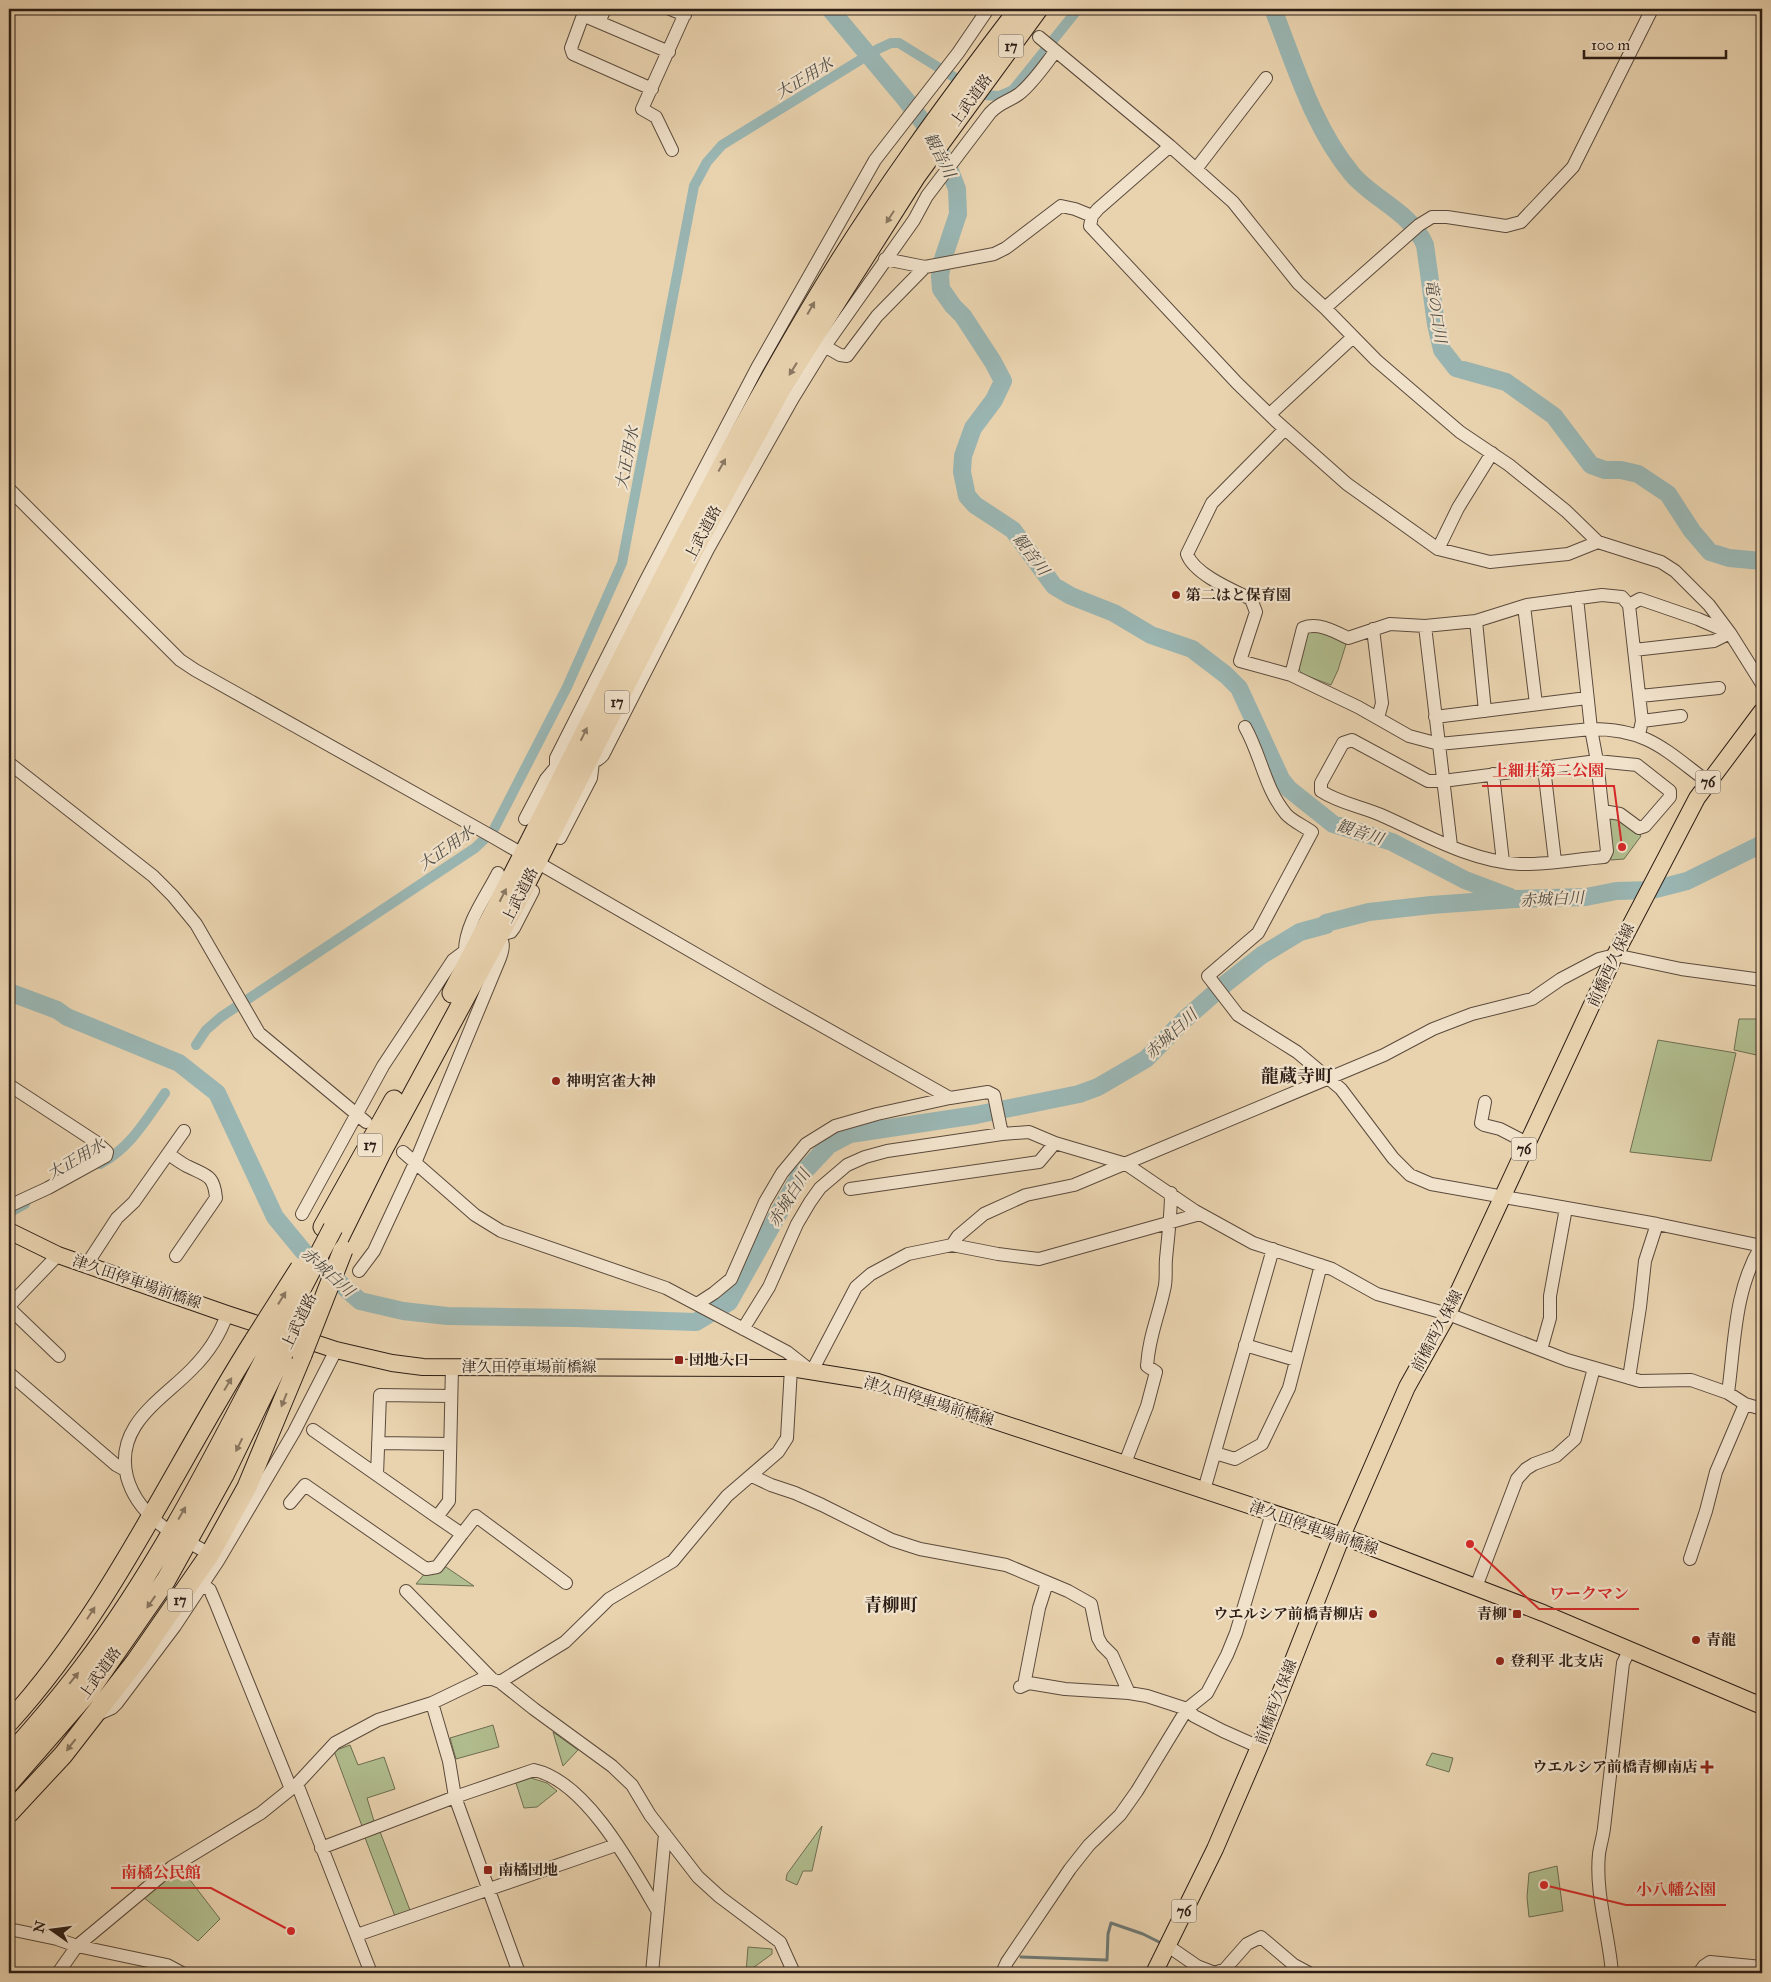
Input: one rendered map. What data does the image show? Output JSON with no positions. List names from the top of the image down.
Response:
{
  "streets": {
    "highway": ["17", "上武道路"],
    "main road": ["76", "前橋西久保線", "津久田停車場前橋線"]
  },
  "crossings": [
    ["17", "上武道路"],
    ["前橋西久保線", "津久田停車場前橋線"]
  ],
  "districts": ["龍蔵寺町", "青柳町"],
  "water": [
    "大正用水",
    "観音川",
    "竜の口川",
    "赤城白川"
  ],
  "places": {
    "other": [
      "第二はと保育園",
      "上細井第二公園",
      "神明宮雀大神",
      "ワークマン",
      "ウエルシア前橋青柳店",
      "青龍",
      "登利平 北支店",
      "小八幡公園",
      "南橘公民館"
    ],
    "transit": ["団地入口", "青柳", "南橘団地"],
    "health": ["ウエルシア前橋青柳南店"]
  },
  "scale_bar": "100 m",
  "north": "left"
}
